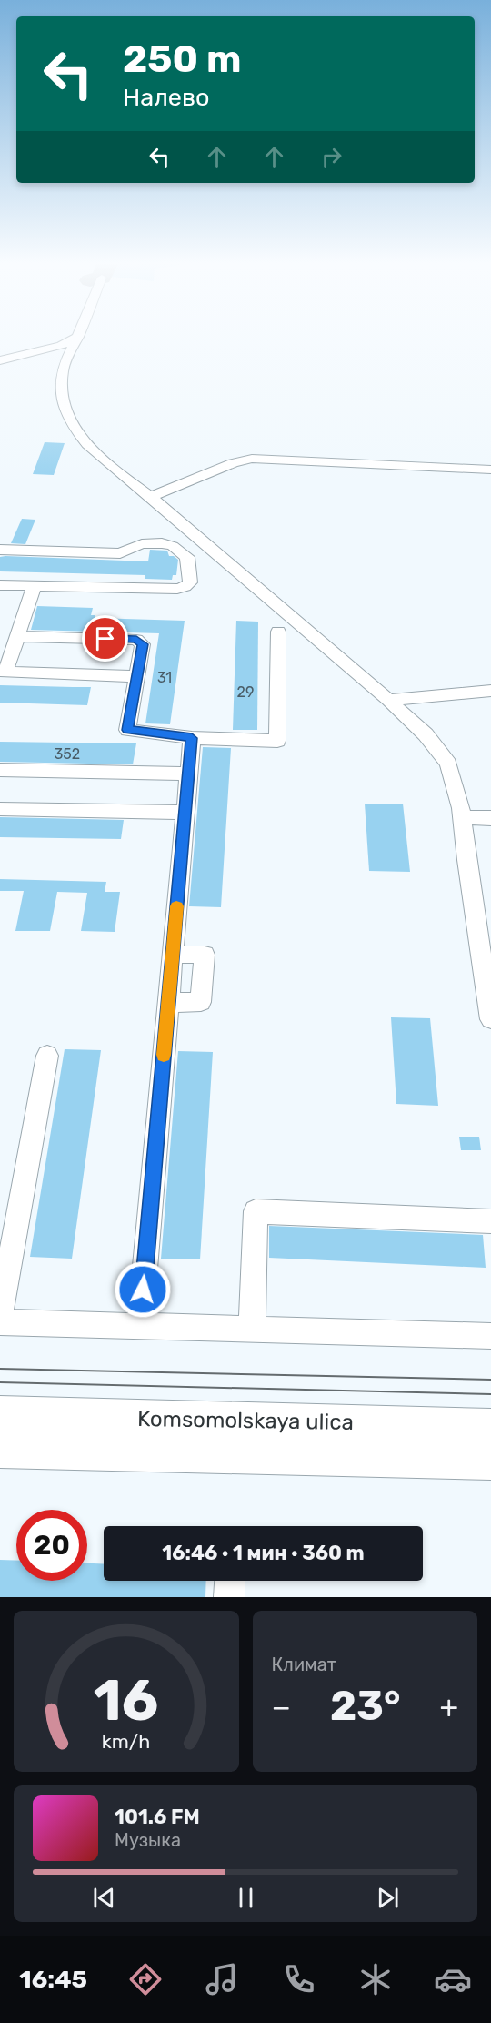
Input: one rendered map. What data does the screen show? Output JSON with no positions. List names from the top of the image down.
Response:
{
  "streets": {
    "main road": ["Komsomolskaya ulica"]
  },
  "house_numbers": ["31", "29", "352"],
  "page": {
    "turn": ["250 m", "Налево"],
    "limit": "20",
    "trip": "16:46 · 1 мин · 360 m",
    "tile": "Климат",
    "heat": ["−", "23°", "+"],
    "song": ["101.6 FM", "Музыка"],
    "tabs": "16:45",
    "gauge": ["16", "km/h"]
  }
}
